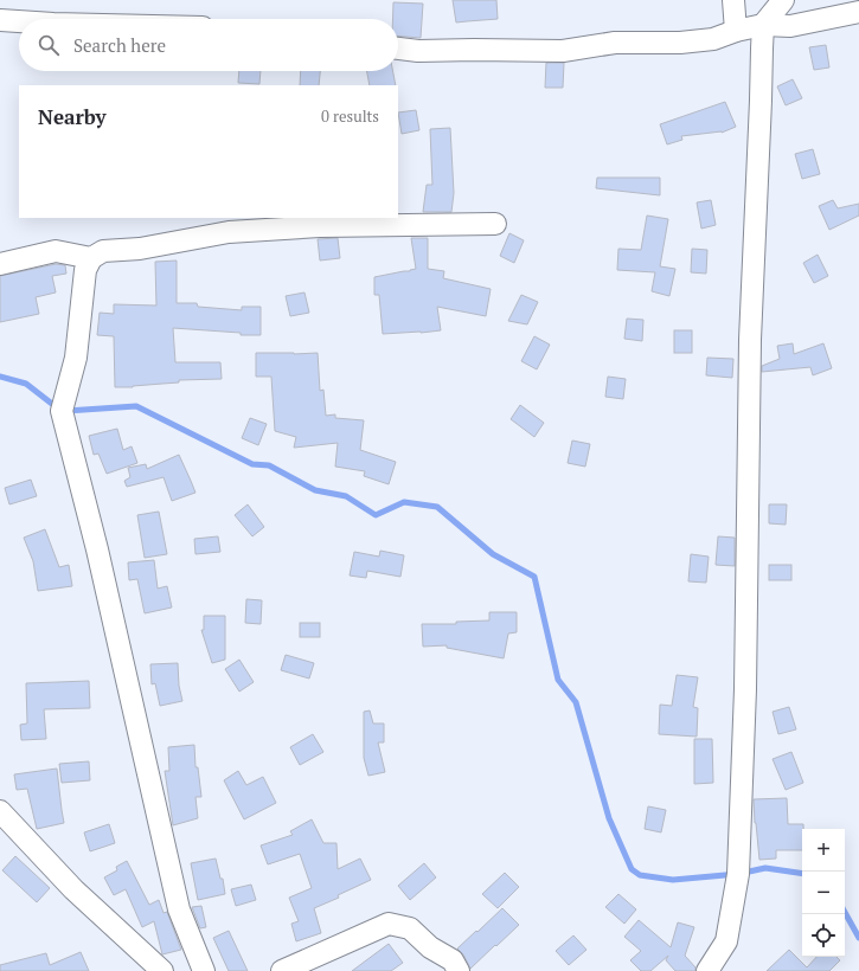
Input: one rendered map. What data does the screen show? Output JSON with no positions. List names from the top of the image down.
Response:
{
  "page": {
    "search": "Search here",
    "heading": ["Nearby", "0 results"],
    "map_buttons": ["+", "−"]
  }
}
